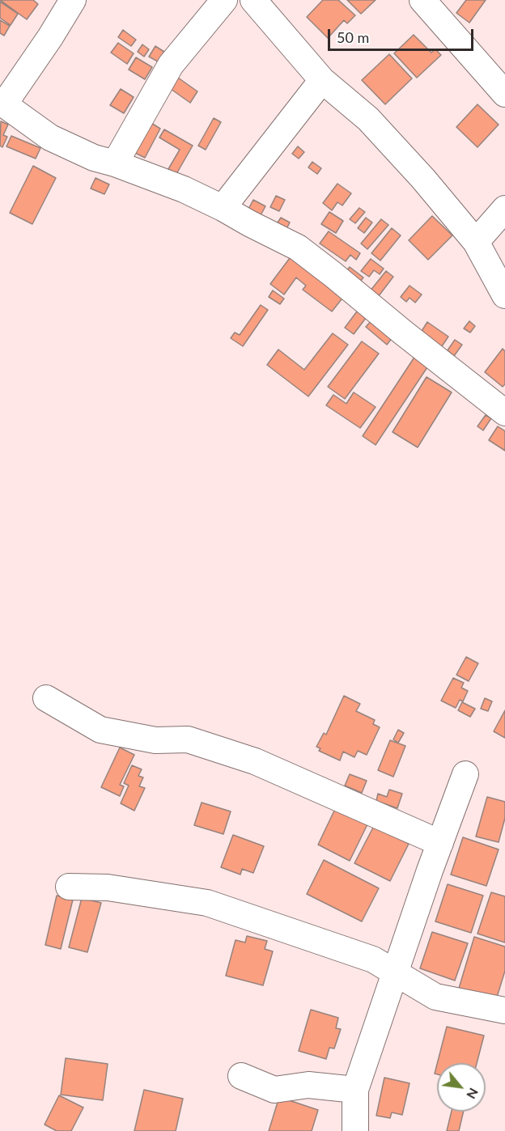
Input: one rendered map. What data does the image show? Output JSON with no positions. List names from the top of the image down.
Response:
{
  "scale_bar": "50 m",
  "north": "bottom right"
}
